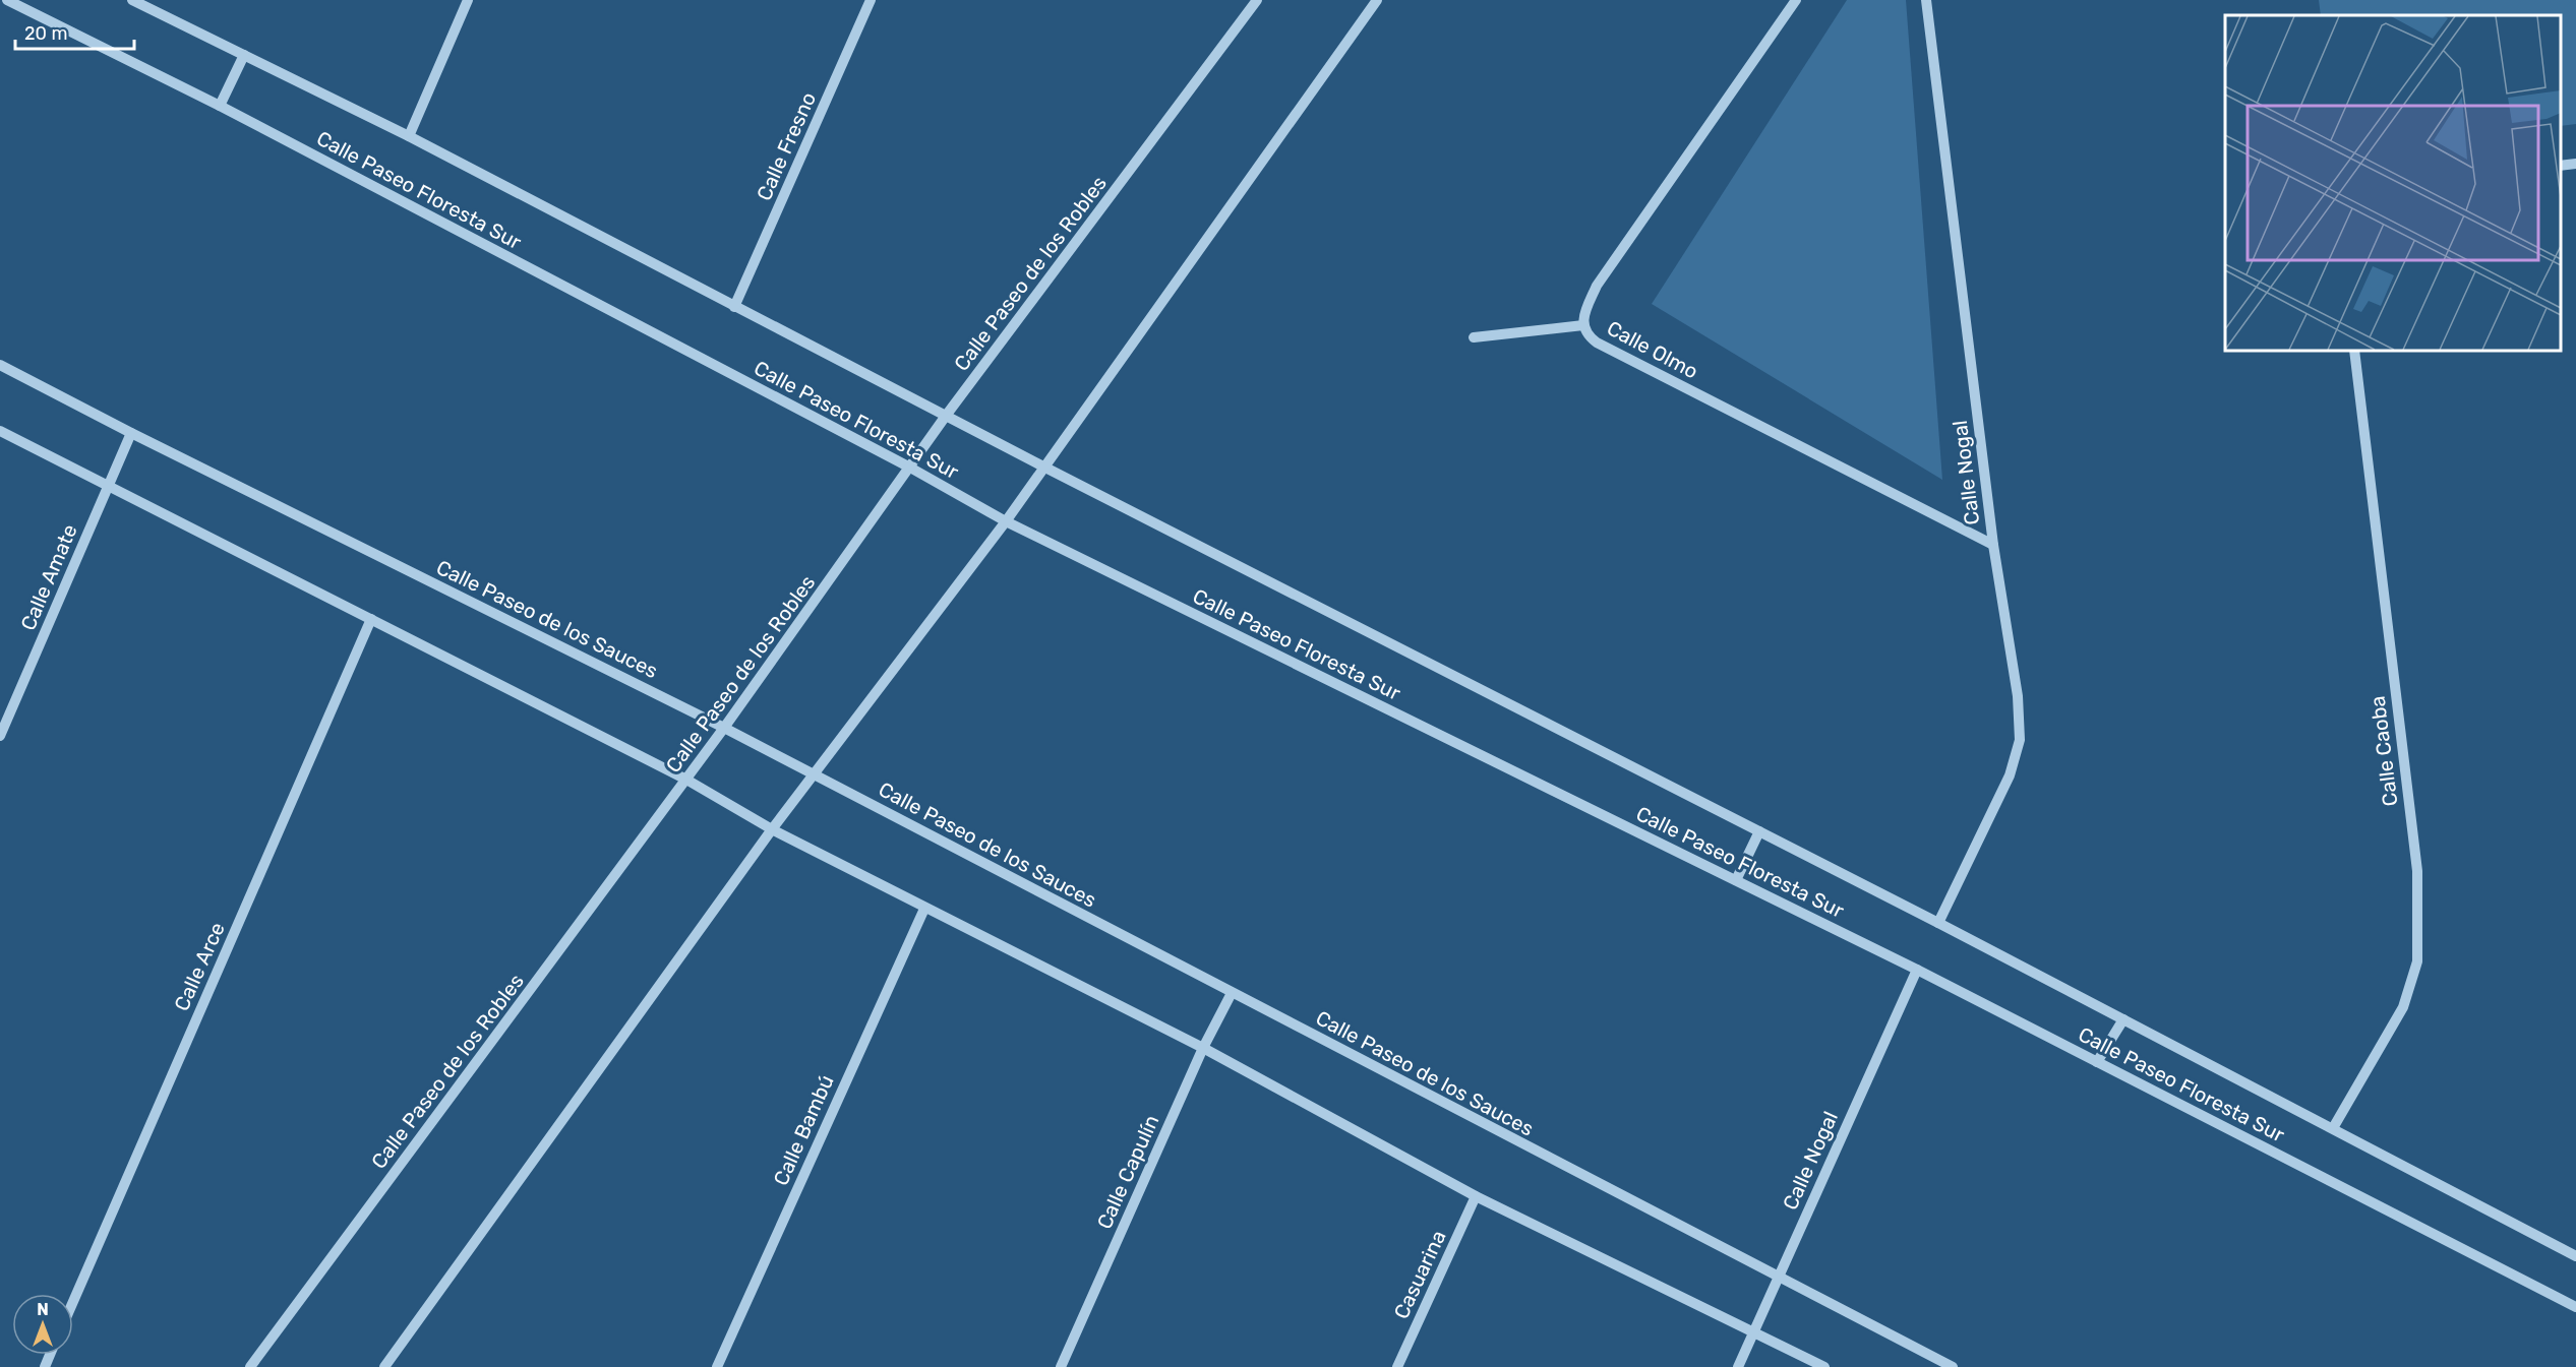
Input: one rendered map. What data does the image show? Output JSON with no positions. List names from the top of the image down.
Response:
{
  "streets": {
    "street": [
      "Calle Fresno",
      "Calle Paseo Floresta Sur",
      "Calle Paseo de los Robles",
      "Calle Olmo",
      "Calle Nogal",
      "Calle Amate",
      "Calle Paseo de los Sauces",
      "Calle Caoba",
      "Calle Arce",
      "Calle Bambú",
      "Calle Capulín",
      "Casuarina"
    ]
  },
  "crossings": [
    ["Calle Fresno", "Calle Paseo Floresta Sur"],
    ["Calle Paseo Floresta Sur", "Calle Paseo de los Robles"],
    ["Calle Paseo Floresta Sur", "Calle Nogal"],
    ["Calle Paseo Floresta Sur", "Calle Caoba"],
    ["Calle Paseo de los Robles", "Calle Paseo de los Sauces"],
    ["Calle Olmo", "Calle Nogal"],
    ["Calle Nogal", "Calle Paseo de los Sauces"],
    ["Calle Amate", "Calle Paseo de los Sauces"],
    ["Calle Paseo de los Sauces", "Calle Capulín"]
  ],
  "scale_bar": "20 m",
  "north": "top"
}
